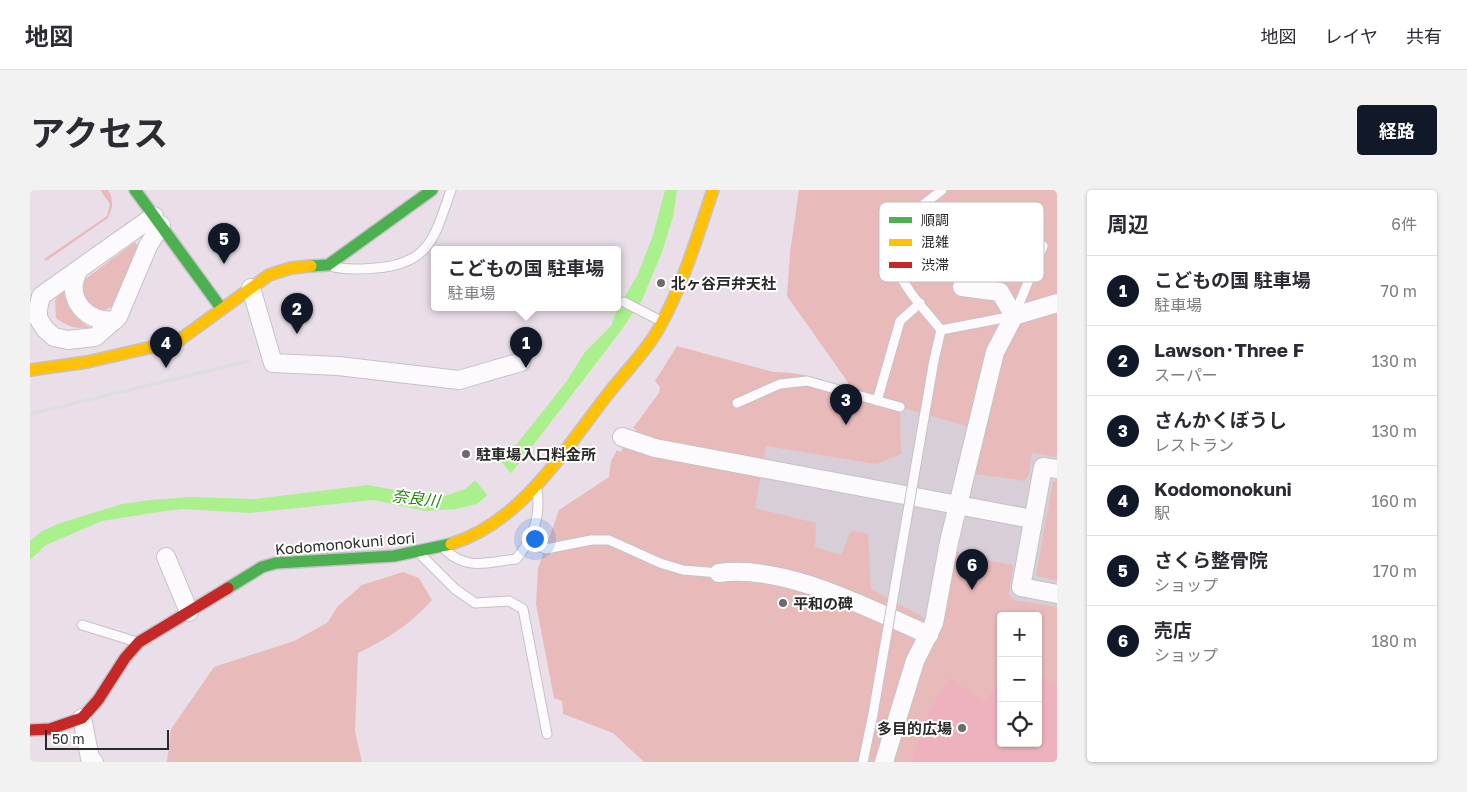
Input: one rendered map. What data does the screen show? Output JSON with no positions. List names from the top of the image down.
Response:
{
  "streets": {
    "main road": ["Kodomonokuni dori"]
  },
  "water": ["奈良川"],
  "places": [
    "北ヶ谷戸弁天社",
    "駐車場入口料金所",
    "平和の碑",
    "多目的広場"
  ],
  "legend": ["順調", "混雑", "渋滞"],
  "scale_bar": "50 m",
  "page": {
    "header": "地図",
    "nav": ["地図", "レイヤ", "共有"],
    "title": "アクセス",
    "buttons": "経路",
    "heading": ["周辺", "6件"],
    "pins": [
      "5",
      "2",
      "1",
      "4",
      "3",
      "6"
    ],
    "popup": ["こどもの国 駐車場", "駐車場"],
    "list": [
      {
        "mark": "1",
        "name": "こどもの国 駐車場",
        "note": "駐車場",
        "value": "70 m"
      },
      {
        "mark": "2",
        "name": "Lawson･Three F",
        "note": "スーパー",
        "value": "130 m"
      },
      {
        "mark": "3",
        "name": "さんかくぼうし",
        "note": "レストラン",
        "value": "130 m"
      },
      {
        "mark": "4",
        "name": "Kodomonokuni",
        "note": "駅",
        "value": "160 m"
      },
      {
        "mark": "5",
        "name": "さくら整骨院",
        "note": "ショップ",
        "value": "170 m"
      },
      {
        "mark": "6",
        "name": "売店",
        "note": "ショップ",
        "value": "180 m"
      }
    ],
    "map_buttons": ["+", "−"],
    "scale": "50 m"
  }
}
